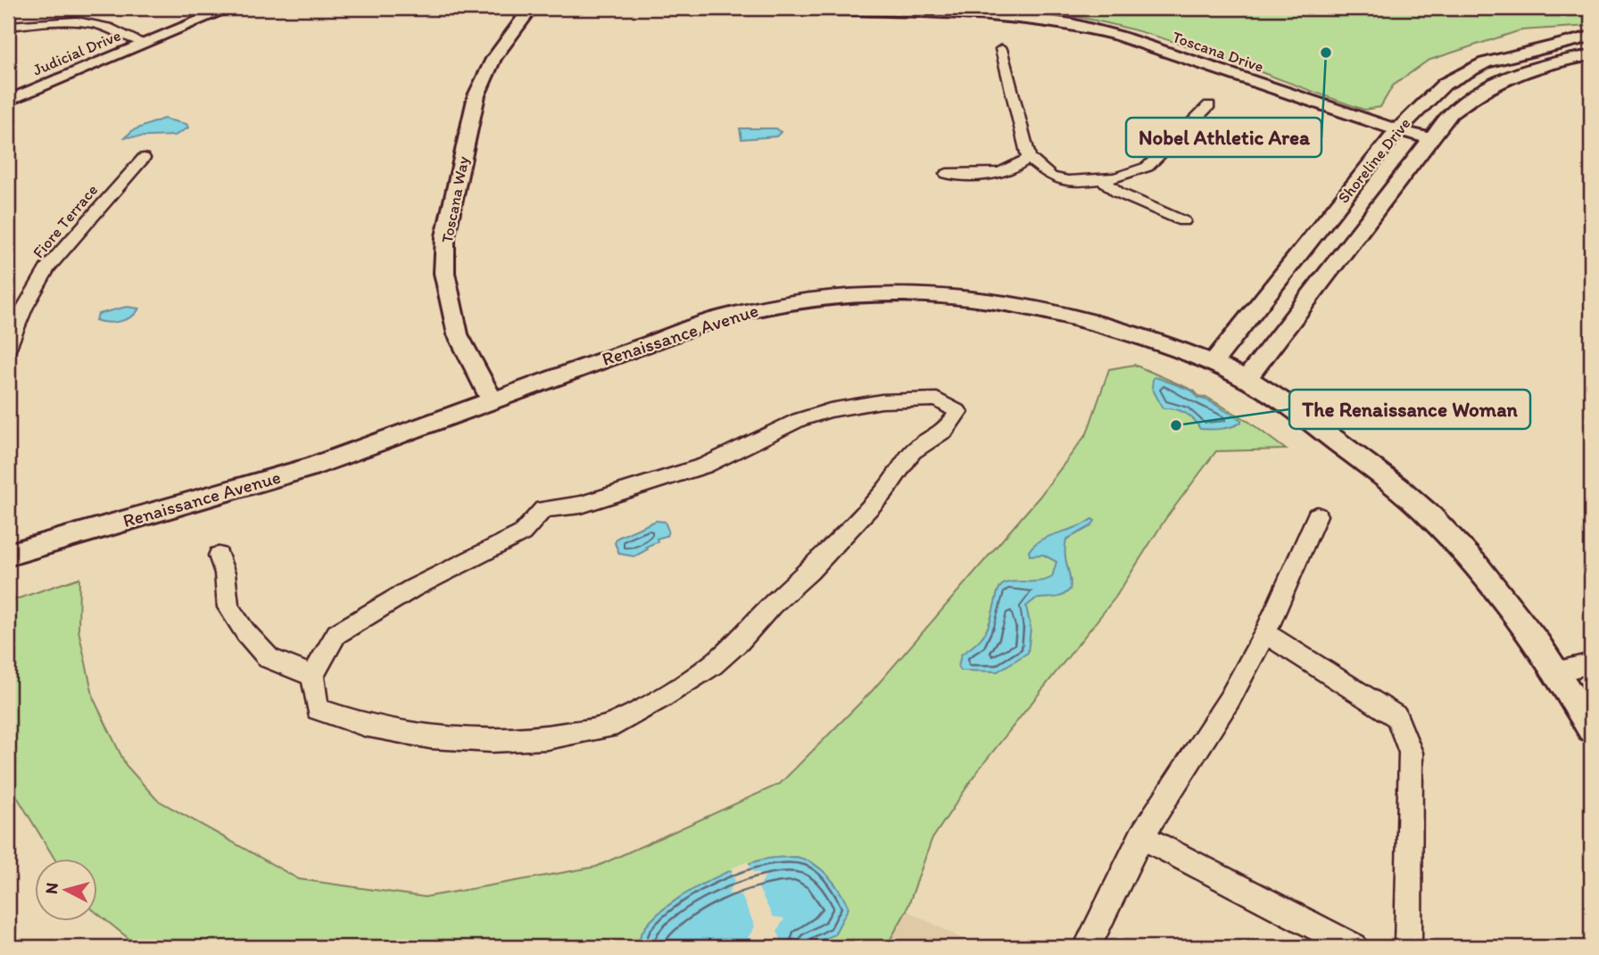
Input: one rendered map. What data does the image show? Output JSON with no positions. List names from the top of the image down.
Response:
{
  "streets": {
    "street": [
      "Toscana Drive",
      "Judicial Drive",
      "Shoreline Drive",
      "Toscana Way",
      "Fiore Terrace",
      "Renaissance Avenue"
    ]
  },
  "crossings": [
    ["Toscana Drive", "Shoreline Drive"],
    ["Shoreline Drive", "Renaissance Avenue"],
    ["Toscana Way", "Renaissance Avenue"]
  ],
  "places": ["Nobel Athletic Area", "The Renaissance Woman"],
  "north": "left"
}
